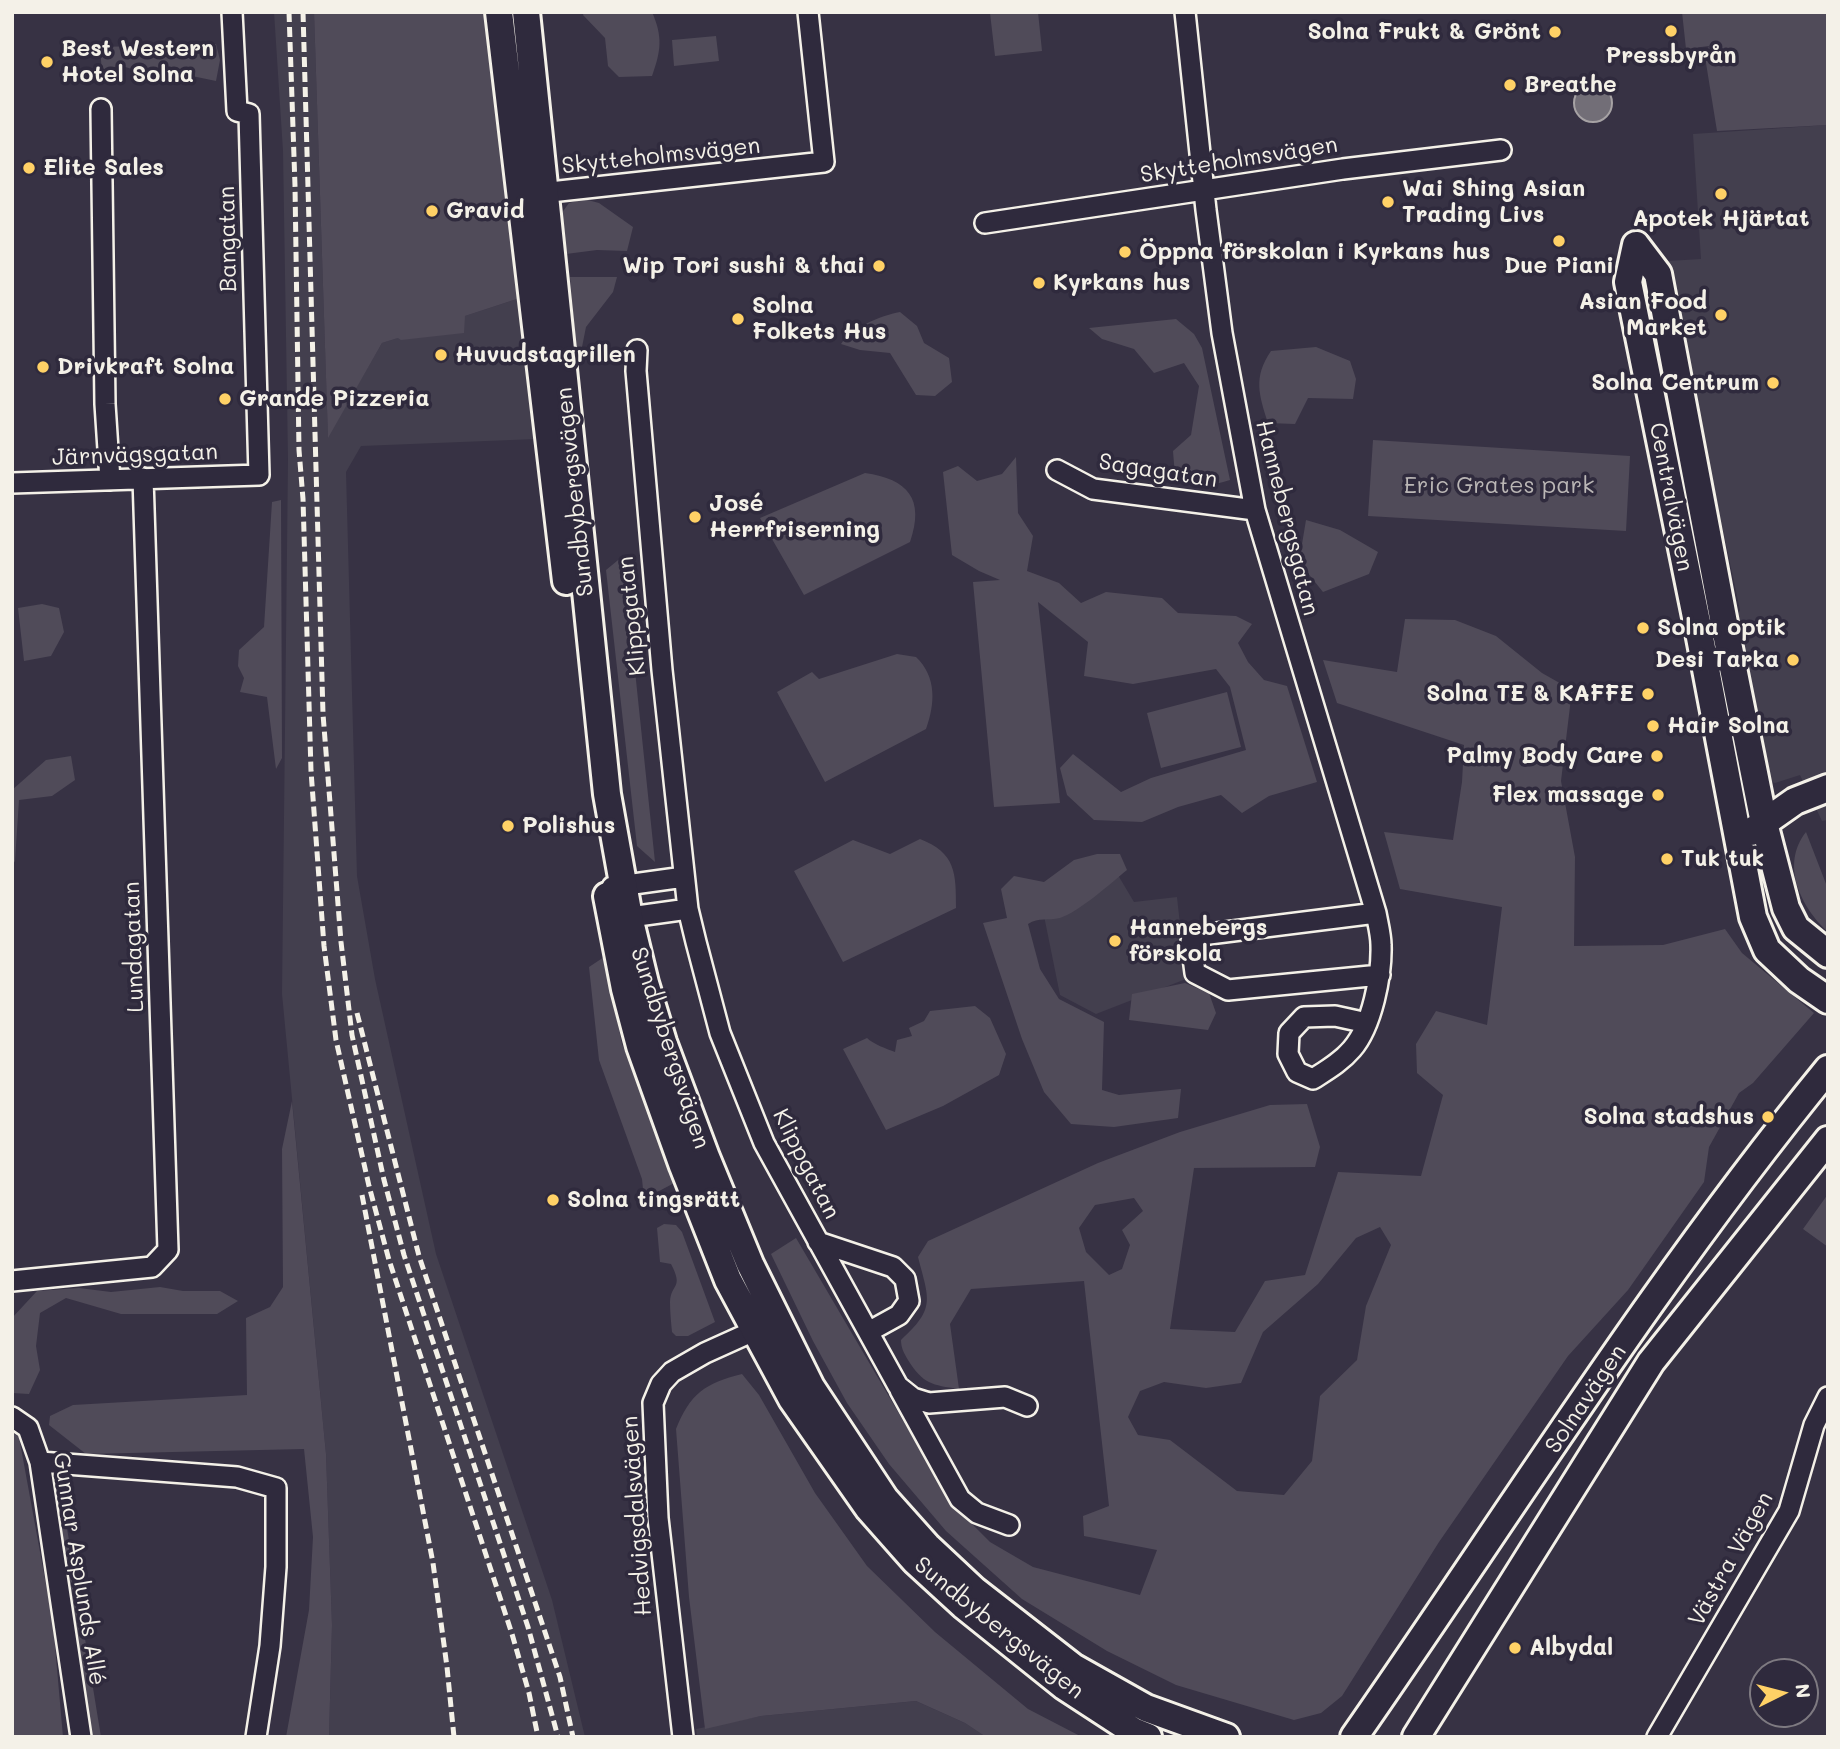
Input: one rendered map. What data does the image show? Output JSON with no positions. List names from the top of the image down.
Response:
{
  "streets": {
    "main road": ["Sundbybergsvägen", "Centralvägen", "Solnavägen"],
    "street": [
      "Skytteholmsvägen",
      "Bangatan",
      "Järnvägsgatan",
      "Sagagatan",
      "Hannebergsgatan",
      "Klippgatan",
      "Lundagatan",
      "Hedvigsdalsvägen",
      "Västra Vägen",
      "Gunnar Asplunds Allé"
    ]
  },
  "crossings": [
    ["Skytteholmsvägen", "Sundbybergsvägen"],
    ["Skytteholmsvägen", "Hannebergsgatan"],
    ["Bangatan", "Järnvägsgatan"],
    ["Järnvägsgatan", "Lundagatan"],
    ["Sagagatan", "Hannebergsgatan"],
    ["Sundbybergsvägen", "Hedvigsdalsvägen"]
  ],
  "parks": ["Eric Grates park"],
  "places": [
    "Pressbyrån",
    "Solna Frukt & Grönt",
    "Best Western Hotel Solna",
    "Breathe",
    "Elite Sales",
    "Apotek Hjärtat",
    "Wai Shing Asian Trading Livs",
    "Gravid",
    "Due Piani",
    "Öppna förskolan i Kyrkans hus",
    "Wip Tori sushi & thai",
    "Kyrkans hus",
    "Asian Food Market",
    "Solna Folkets Hus",
    "Huvudstagrillen",
    "Drivkraft Solna",
    "Solna Centrum",
    "Grande Pizzeria",
    "José Herrfriserning",
    "Solna optik",
    "Desi Tarka",
    "Solna TE & KAFFE",
    "Hair Solna",
    "Palmy Body Care",
    "Flex massage",
    "Polishus",
    "Tuk tuk",
    "Hannebergs förskola",
    "Solna stadshus",
    "Solna tingsrätt",
    "Albydal"
  ],
  "north": "right"
}
